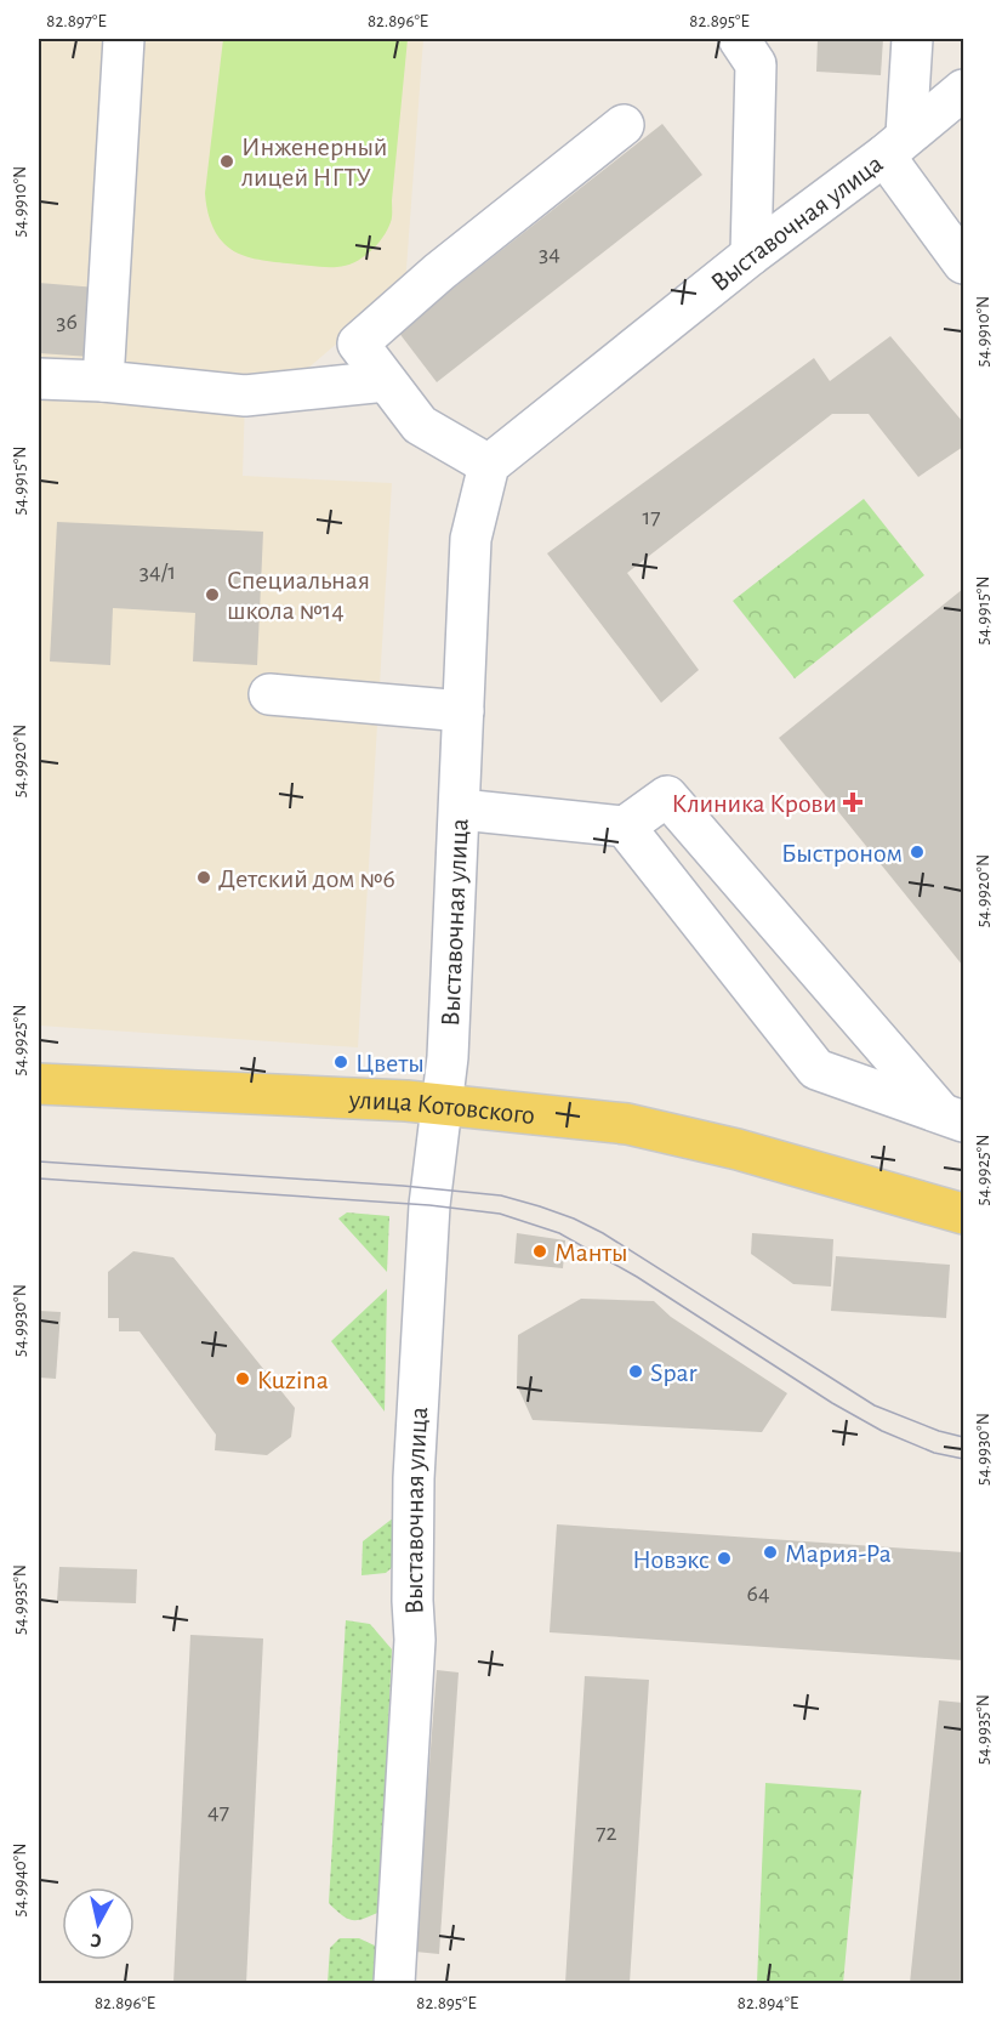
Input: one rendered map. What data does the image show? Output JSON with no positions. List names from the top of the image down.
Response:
{
  "streets": {
    "main road": ["улица Котовского"],
    "street": ["Выставочная улица"]
  },
  "crossings": [
    ["Выставочная улица", "улица Котовского"]
  ],
  "places": {
    "other": [
      "Инженерный лицей НГТУ",
      "Специальная школа №14",
      "Быстроном",
      "Детский дом №6",
      "Цветы",
      "Манты",
      "Spar",
      "Kuzina",
      "Мария-Ра",
      "Новэкс"
    ],
    "health": ["Клиника Крови"]
  },
  "house_numbers": [
    "34",
    "36",
    "17",
    "34/1",
    "64",
    "47",
    "72"
  ],
  "north": "bottom",
  "coordinates": [
    "82.897°E",
    "82.896°E",
    "82.895°E",
    "54.9910°N",
    "54.9915°N",
    "54.9920°N",
    "54.9925°N",
    "54.9930°N",
    "54.9935°N",
    "54.9940°N",
    "82.894°E"
  ]
}
